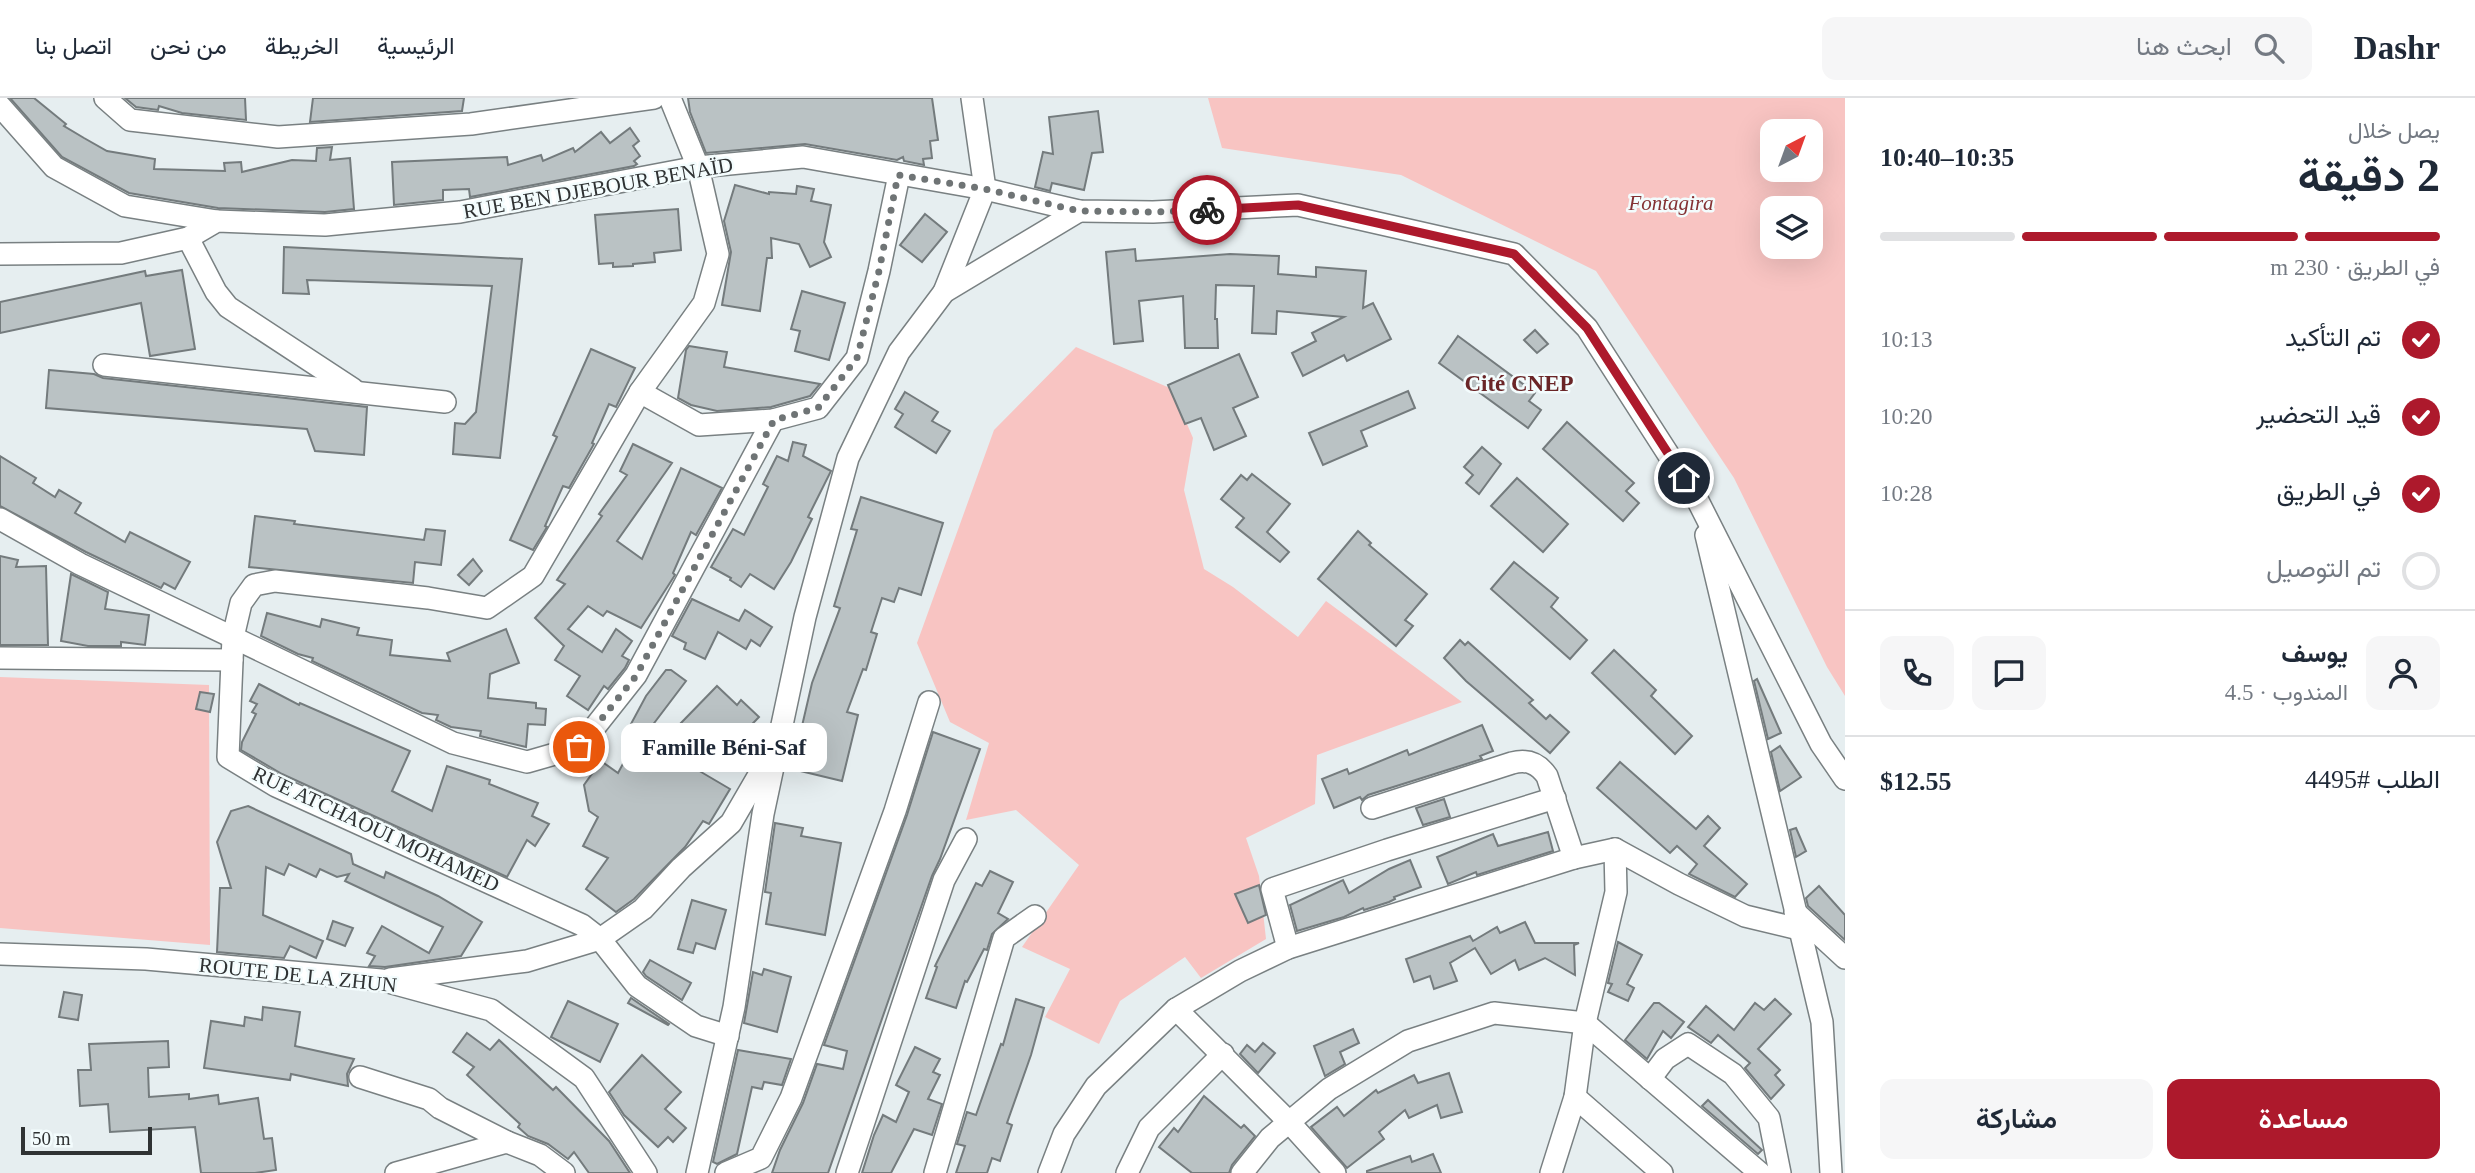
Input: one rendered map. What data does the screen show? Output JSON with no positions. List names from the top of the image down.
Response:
{
  "streets": {
    "street": ["RUE BEN DJEBOUR BENAÏD", "RUE ATCHAOUI MOHAMED", "ROUTE DE LA ZHUN"]
  },
  "crossings": [
    ["RUE BEN DJEBOUR BENAÏD", "RUE ATCHAOUI MOHAMED"]
  ],
  "districts": ["Cité CNEP"],
  "parks": ["Fontagira"],
  "places": ["Famille Béni-Saf"],
  "scale_bar": "50 m",
  "north": "top right",
  "page": {
    "header": "Dashr",
    "search": "ابحث هنا",
    "nav": [
      "الرئيسية",
      "الخريطة",
      "من نحن",
      "اتصل بنا"
    ],
    "heading": ["2 دقيقة", "يصل خلال", "10:35–10:40"],
    "panel": [
      "يوسف",
      "المندوب · 4.5",
      "الطلب #4495",
      "$12.55"
    ],
    "bar": "في الطريق · 230 m",
    "list": [
      ["تم التأكيد", "10:13"],
      ["قيد التحضير", "10:20"],
      ["في الطريق", "10:28"],
      "تم التوصيل"
    ],
    "bubble": "Famille Béni-Saf",
    "buttons": ["مساعدة", "مشاركة"],
    "scale": "50 m"
  }
}
